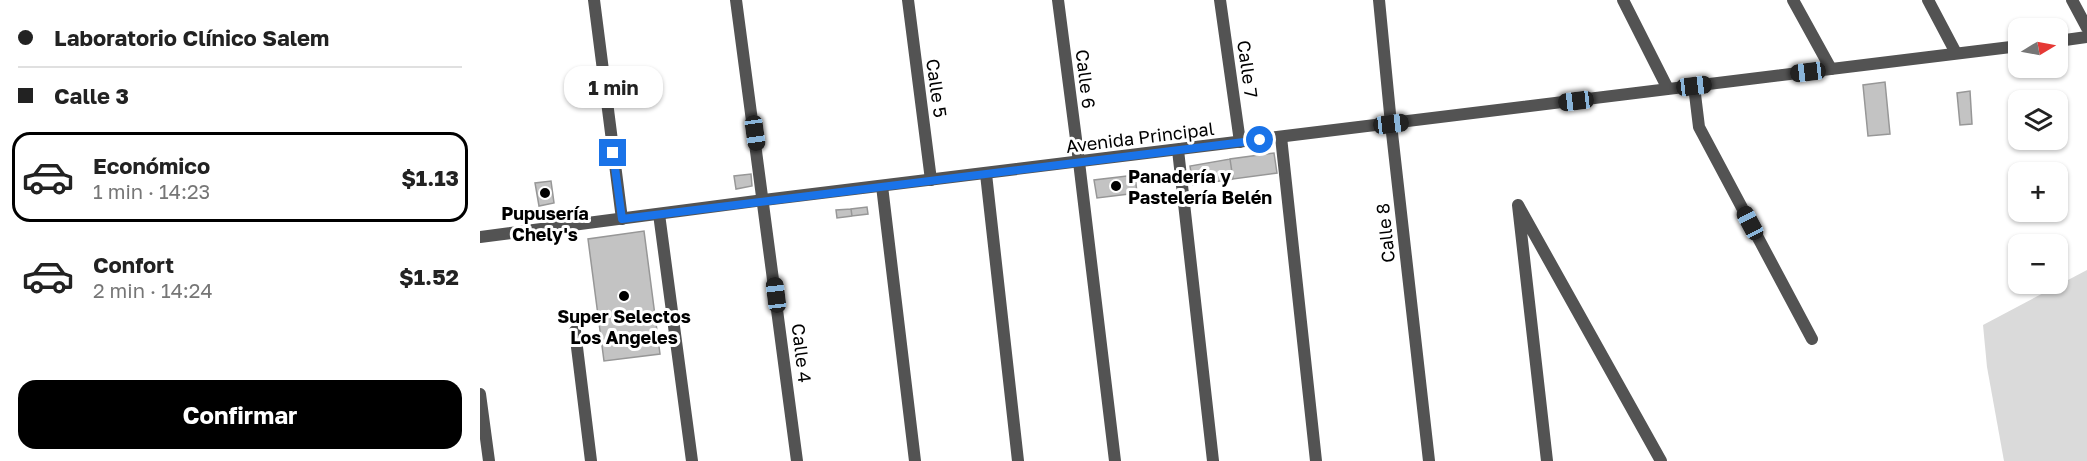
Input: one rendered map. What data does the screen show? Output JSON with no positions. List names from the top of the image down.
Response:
{
  "streets": {
    "street": [
      "Calle 7",
      "Calle 6",
      "Calle 5",
      "Avenida Principal",
      "Calle 8",
      "Calle 4"
    ]
  },
  "crossings": [
    ["Calle 7", "Avenida Principal"],
    ["Calle 6", "Avenida Principal"],
    ["Calle 5", "Avenida Principal"],
    ["Avenida Principal", "Calle 8"],
    ["Avenida Principal", "Calle 4"]
  ],
  "places": ["Panadería y Pastelería Belén", "Pupusería Chely's", "Super Selectos Los Angeles"],
  "north": "right",
  "page": {
    "banner": ["Laboratorio Clínico Salem", "Calle 3"],
    "map_buttons": ["+", "−"],
    "bubble": "1 min",
    "list": [
      {
        "name": "Económico",
        "note": "1 min · 14:23",
        "value": "$1.13"
      },
      {
        "name": "Confort",
        "note": "2 min · 14:24",
        "value": "$1.52"
      }
    ],
    "buttons": "Confirmar"
  }
}
